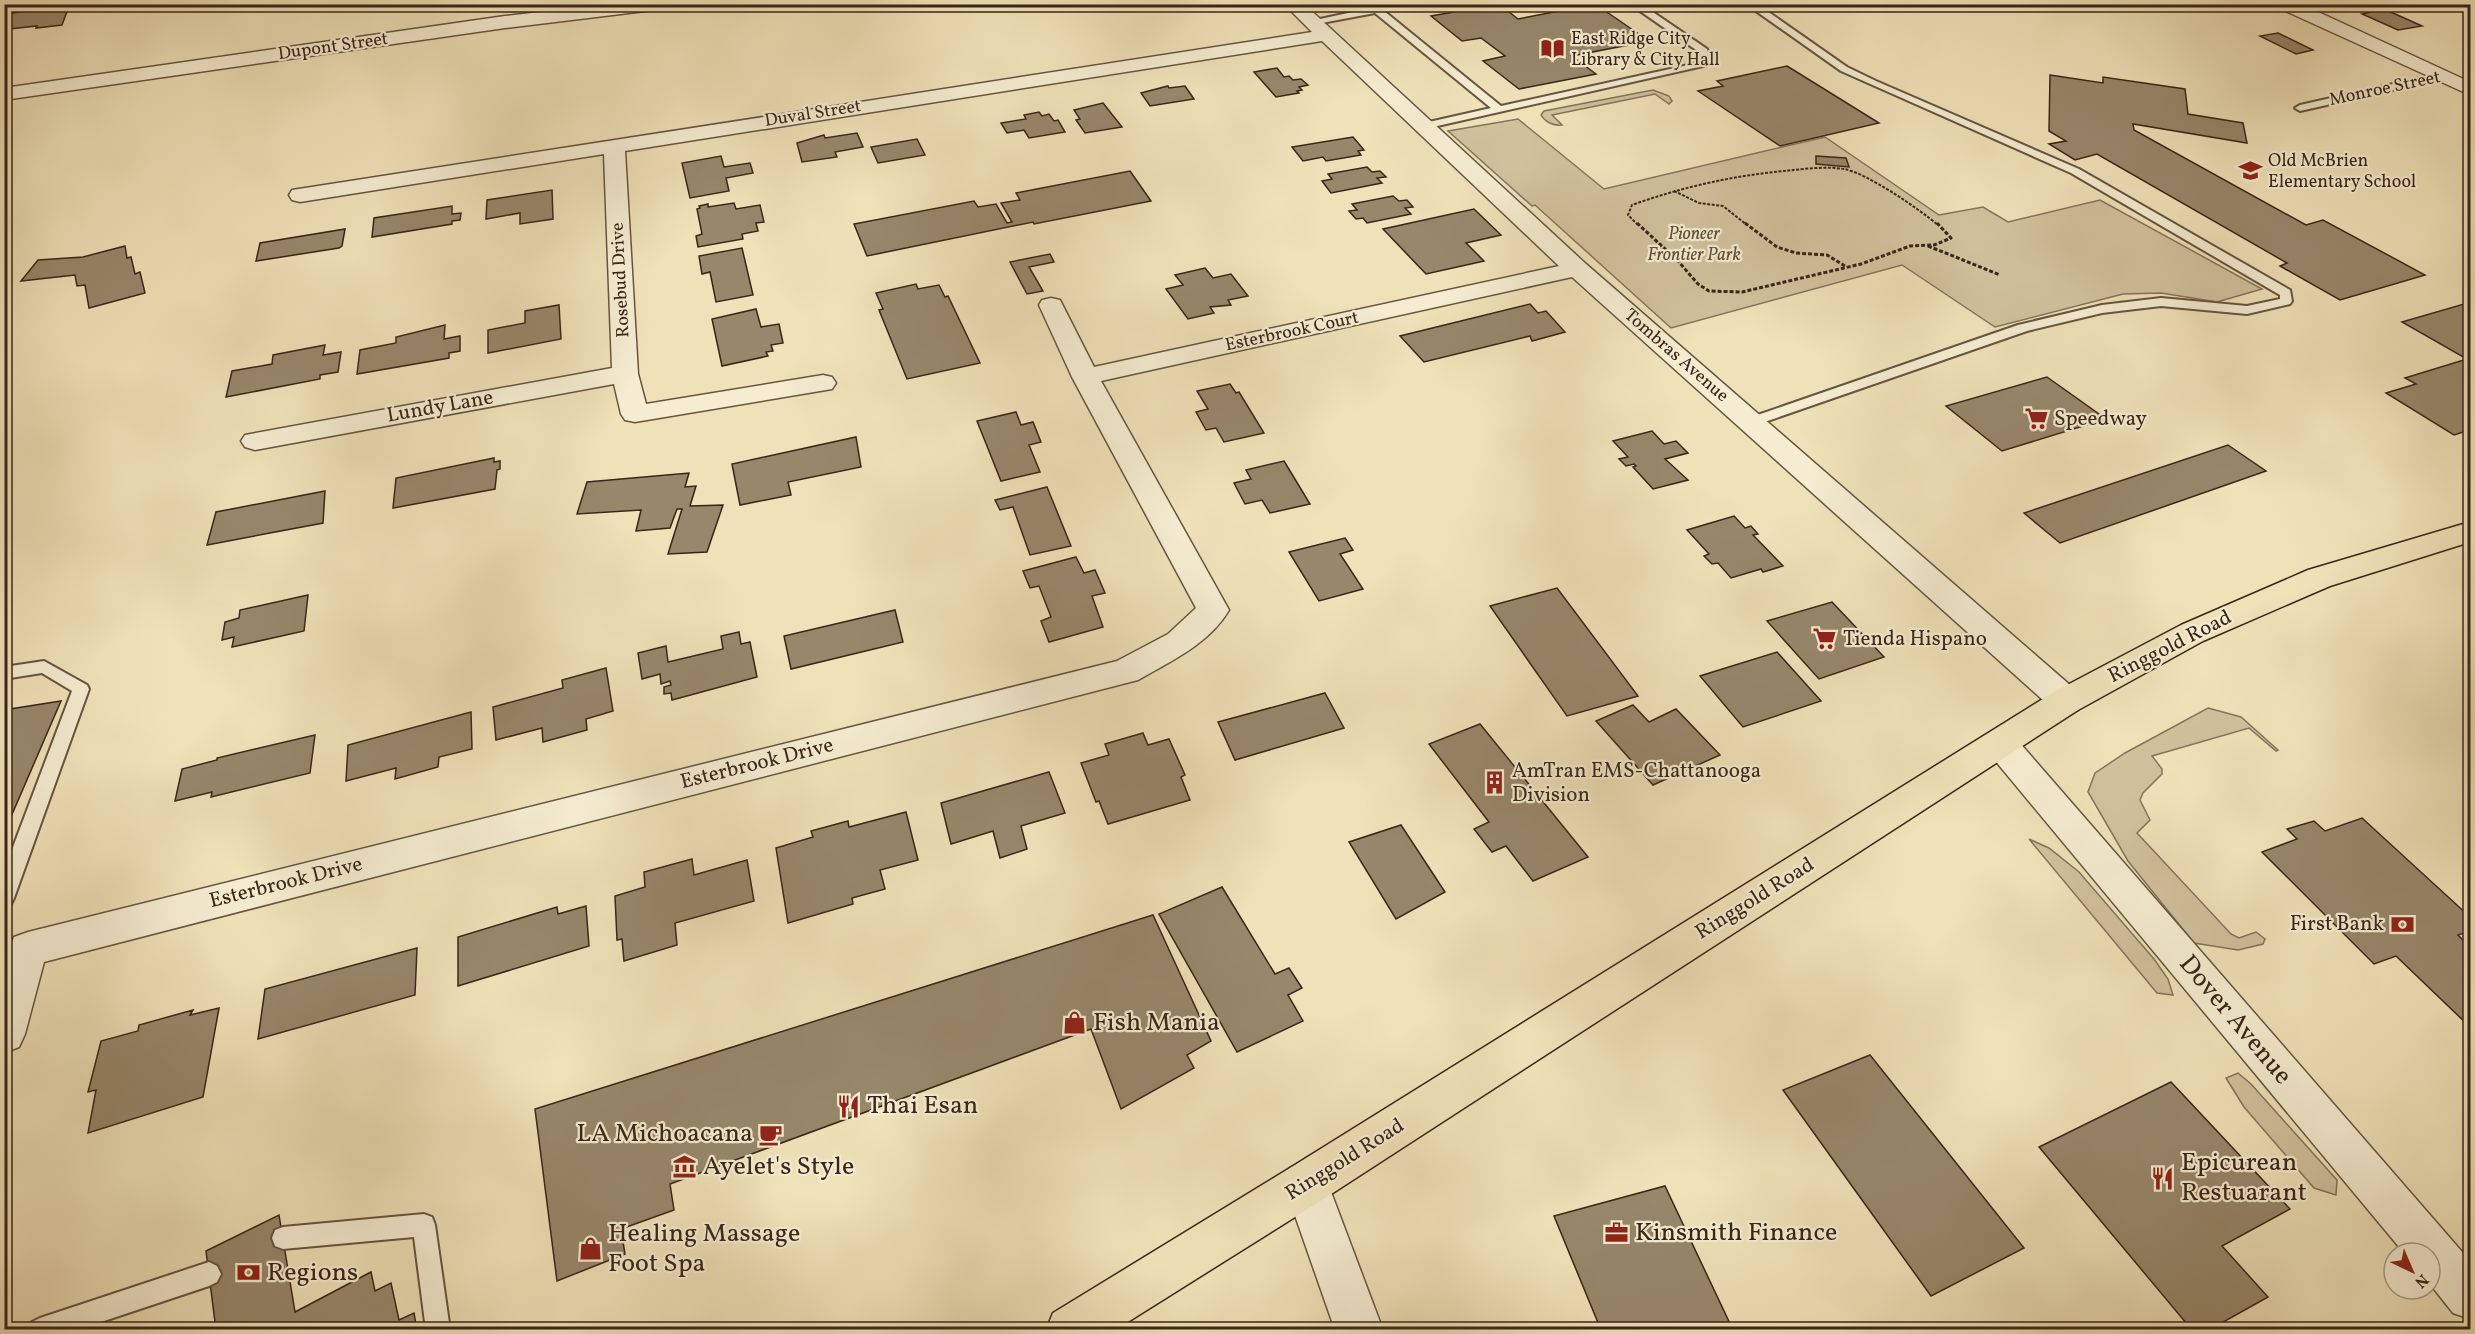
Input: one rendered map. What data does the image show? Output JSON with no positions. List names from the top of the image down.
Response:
{
  "streets": {
    "main road": ["Ringgold Road"],
    "street": [
      "Dupont Street",
      "Monroe Street",
      "Duval Street",
      "Rosebud Drive",
      "Esterbrook Court",
      "Tombras Avenue",
      "Lundy Lane",
      "Esterbrook Drive",
      "Dover Avenue"
    ]
  },
  "crossings": [
    ["Duval Street", "Rosebud Drive"],
    ["Duval Street", "Tombras Avenue"],
    ["Rosebud Drive", "Lundy Lane"],
    ["Esterbrook Court", "Tombras Avenue"],
    ["Esterbrook Court", "Esterbrook Drive"],
    ["Tombras Avenue", "Ringgold Road"],
    ["Ringgold Road", "Dover Avenue"]
  ],
  "parks": ["Pioneer Frontier Park"],
  "places": {
    "library": ["East Ridge City Library & City Hall"],
    "school or university": ["Old McBrien Elementary School"],
    "supermarket": ["Speedway", "Tienda Hispano"],
    "building": ["AmTran EMS-Chattanooga Division"],
    "bank": ["First Bank", "Regions"],
    "shop": ["Fish Mania", "Healing Massage Foot Spa"],
    "restaurant": ["Thai Esan", "Epicurean Restuarant"],
    "cafe": ["LA Michoacana"],
    "museum": ["Ayelet's Style"],
    "office": ["Kinsmith Finance"]
  },
  "north": "bottom right"
}
